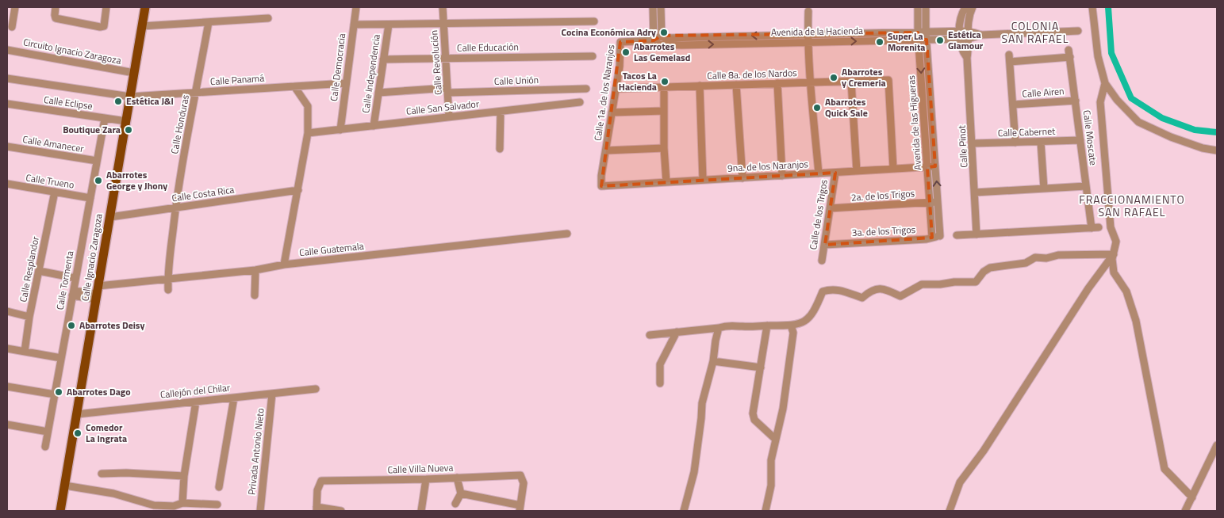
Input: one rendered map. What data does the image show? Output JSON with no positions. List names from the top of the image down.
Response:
{
  "streets": {
    "main road": ["Calle Ignacio Zaragoza"],
    "street": [
      "Avenida de la Hacienda",
      "Calle Educación",
      "Circuito Ignacio Zaragoza",
      "Calle Revolución",
      "Calle Democracia",
      "Calle Independencia",
      "Calle 8a. de los Nardos",
      "Calle Panamá",
      "Calle Unión",
      "Calle 1a. de los Naranjos",
      "Calle Airen",
      "Calle Eclipse",
      "Calle San Salvador",
      "Avenida de las Higueras",
      "Calle Honduras",
      "Calle Cabernet",
      "Calle Moscate",
      "Calle Amanecer",
      "Calle Pinot",
      "9na. de los Naranjos",
      "Calle Trueno",
      "Calle Costa Rica",
      "2a. de los Trigos",
      "Calle de los Trigos",
      "3a. de los Trigos",
      "Calle Guatemala",
      "Calle Resplandor",
      "Calle Tormenta",
      "Callejón del Chilar",
      "Privada Antonio Nieto",
      "Calle Villa Nueva"
    ]
  },
  "crossings": [
    ["Avenida de la Hacienda", "Calle 1a. de los Naranjos"],
    ["Avenida de la Hacienda", "Avenida de las Higueras"],
    ["Avenida de la Hacienda", "Calle Pinot"],
    ["Calle Educación", "Calle Revolución"],
    ["Calle Educación", "Calle Independencia"],
    ["Circuito Ignacio Zaragoza", "Calle Ignacio Zaragoza"],
    ["Calle Revolución", "Calle Unión"],
    ["Calle Revolución", "Calle San Salvador"],
    ["Calle Democracia", "Calle Panamá"],
    ["Calle Democracia", "Calle San Salvador"],
    ["Calle Independencia", "Calle Unión"],
    ["Calle Independencia", "Calle San Salvador"],
    ["Calle 8a. de los Nardos", "Calle 1a. de los Naranjos"],
    ["Calle 8a. de los Nardos", "9na. de los Naranjos"],
    ["Calle Panamá", "Calle Honduras"],
    ["Calle Panamá", "Calle Ignacio Zaragoza"],
    ["Calle 1a. de los Naranjos", "9na. de los Naranjos"],
    ["Calle Airen", "Calle Moscate"],
    ["Calle Eclipse", "Calle Ignacio Zaragoza"],
    ["Calle Eclipse", "Calle Tormenta"],
    ["Avenida de las Higueras", "9na. de los Naranjos"],
    ["Avenida de las Higueras", "2a. de los Trigos"],
    ["Avenida de las Higueras", "3a. de los Trigos"],
    ["Calle Honduras", "Calle Costa Rica"],
    ["Calle Honduras", "Calle Guatemala"],
    ["Calle Cabernet", "Calle Moscate"],
    ["Calle Cabernet", "Calle Pinot"],
    ["Calle Moscate", "Calle Pinot"],
    ["Calle Amanecer", "Calle Tormenta"],
    ["9na. de los Naranjos", "Calle de los Trigos"],
    ["Calle Trueno", "Calle Resplandor"],
    ["Calle Trueno", "Calle Tormenta"],
    ["Calle Costa Rica", "Calle Ignacio Zaragoza"],
    ["2a. de los Trigos", "Calle de los Trigos"],
    ["Calle de los Trigos", "3a. de los Trigos"],
    ["Calle Guatemala", "Calle Ignacio Zaragoza"],
    ["Calle Guatemala", "Calle Tormenta"],
    ["Calle Ignacio Zaragoza", "Callejón del Chilar"],
    ["Callejón del Chilar", "Privada Antonio Nieto"]
  ],
  "districts": ["COLONIA SAN RAFAEL", "FRACCIONAMIENTO SAN RAFAEL"],
  "places": [
    "Cocina Económica Adry",
    "Estética Glamour",
    "Super La Morenita",
    "Abarrotes Las Gemelasd",
    "Abarrotes y Cremeria",
    "Tacos La Hacienda",
    "Estética J&l",
    "Abarrotes Quick Sale",
    "Boutique Zara",
    "Abarrotes George y Jhony",
    "Abarrotes Deisy",
    "Abarrotes Dago",
    "Comedor La Ingrata"
  ]
}
